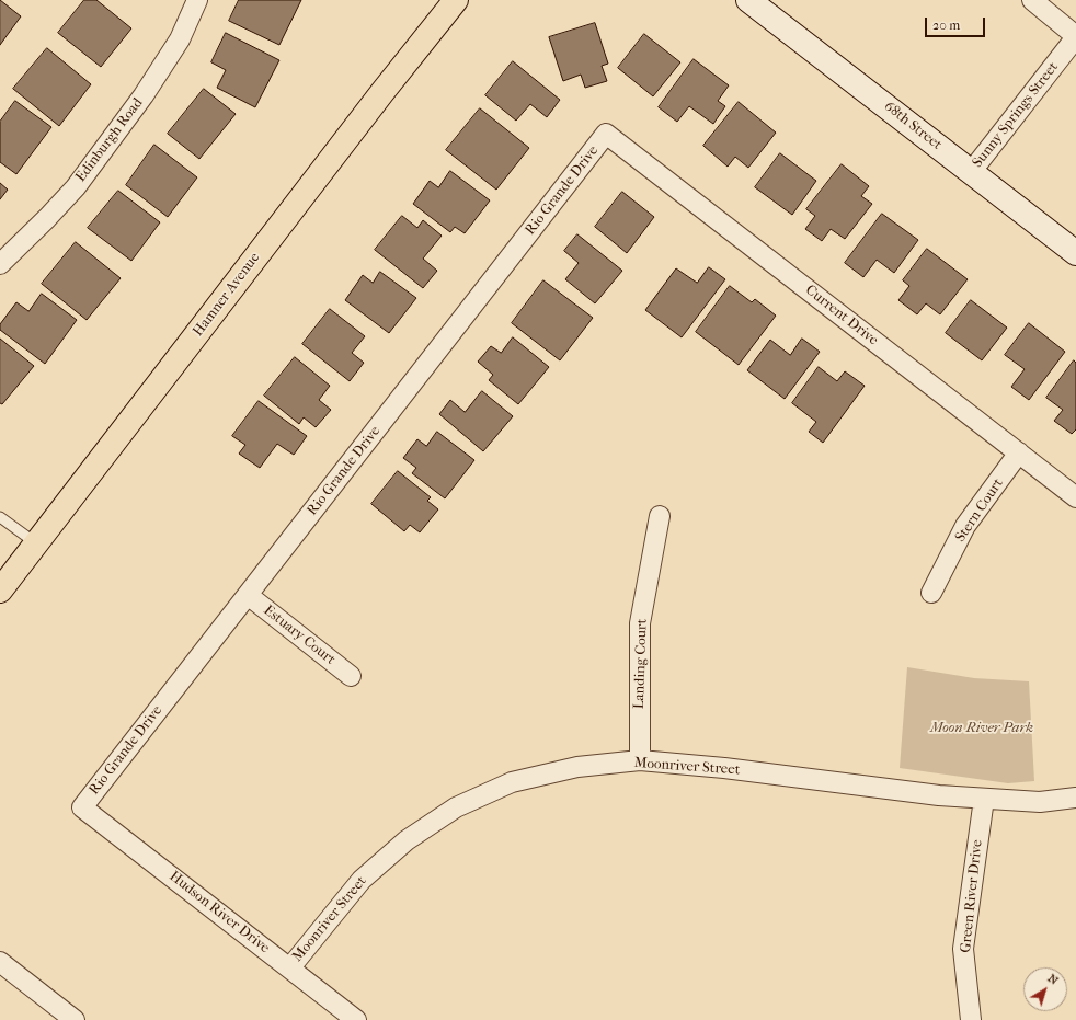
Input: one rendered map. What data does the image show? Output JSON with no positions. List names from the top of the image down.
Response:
{
  "streets": {
    "main road": ["Hamner Avenue"],
    "street": [
      "Sunny Springs Street",
      "68th Street",
      "Edinburgh Road",
      "Rio Grande Drive",
      "Current Drive",
      "Stern Court",
      "Estuary Court",
      "Landing Court",
      "Moonriver Street",
      "Green River Drive",
      "Hudson River Drive"
    ]
  },
  "crossings": [
    ["Sunny Springs Street", "68th Street"],
    ["Rio Grande Drive", "Current Drive"],
    ["Rio Grande Drive", "Estuary Court"],
    ["Rio Grande Drive", "Hudson River Drive"],
    ["Current Drive", "Stern Court"],
    ["Landing Court", "Moonriver Street"],
    ["Moonriver Street", "Green River Drive"],
    ["Moonriver Street", "Hudson River Drive"]
  ],
  "parks": ["Moon River Park"],
  "scale_bar": "20 m",
  "north": "top right"
}
